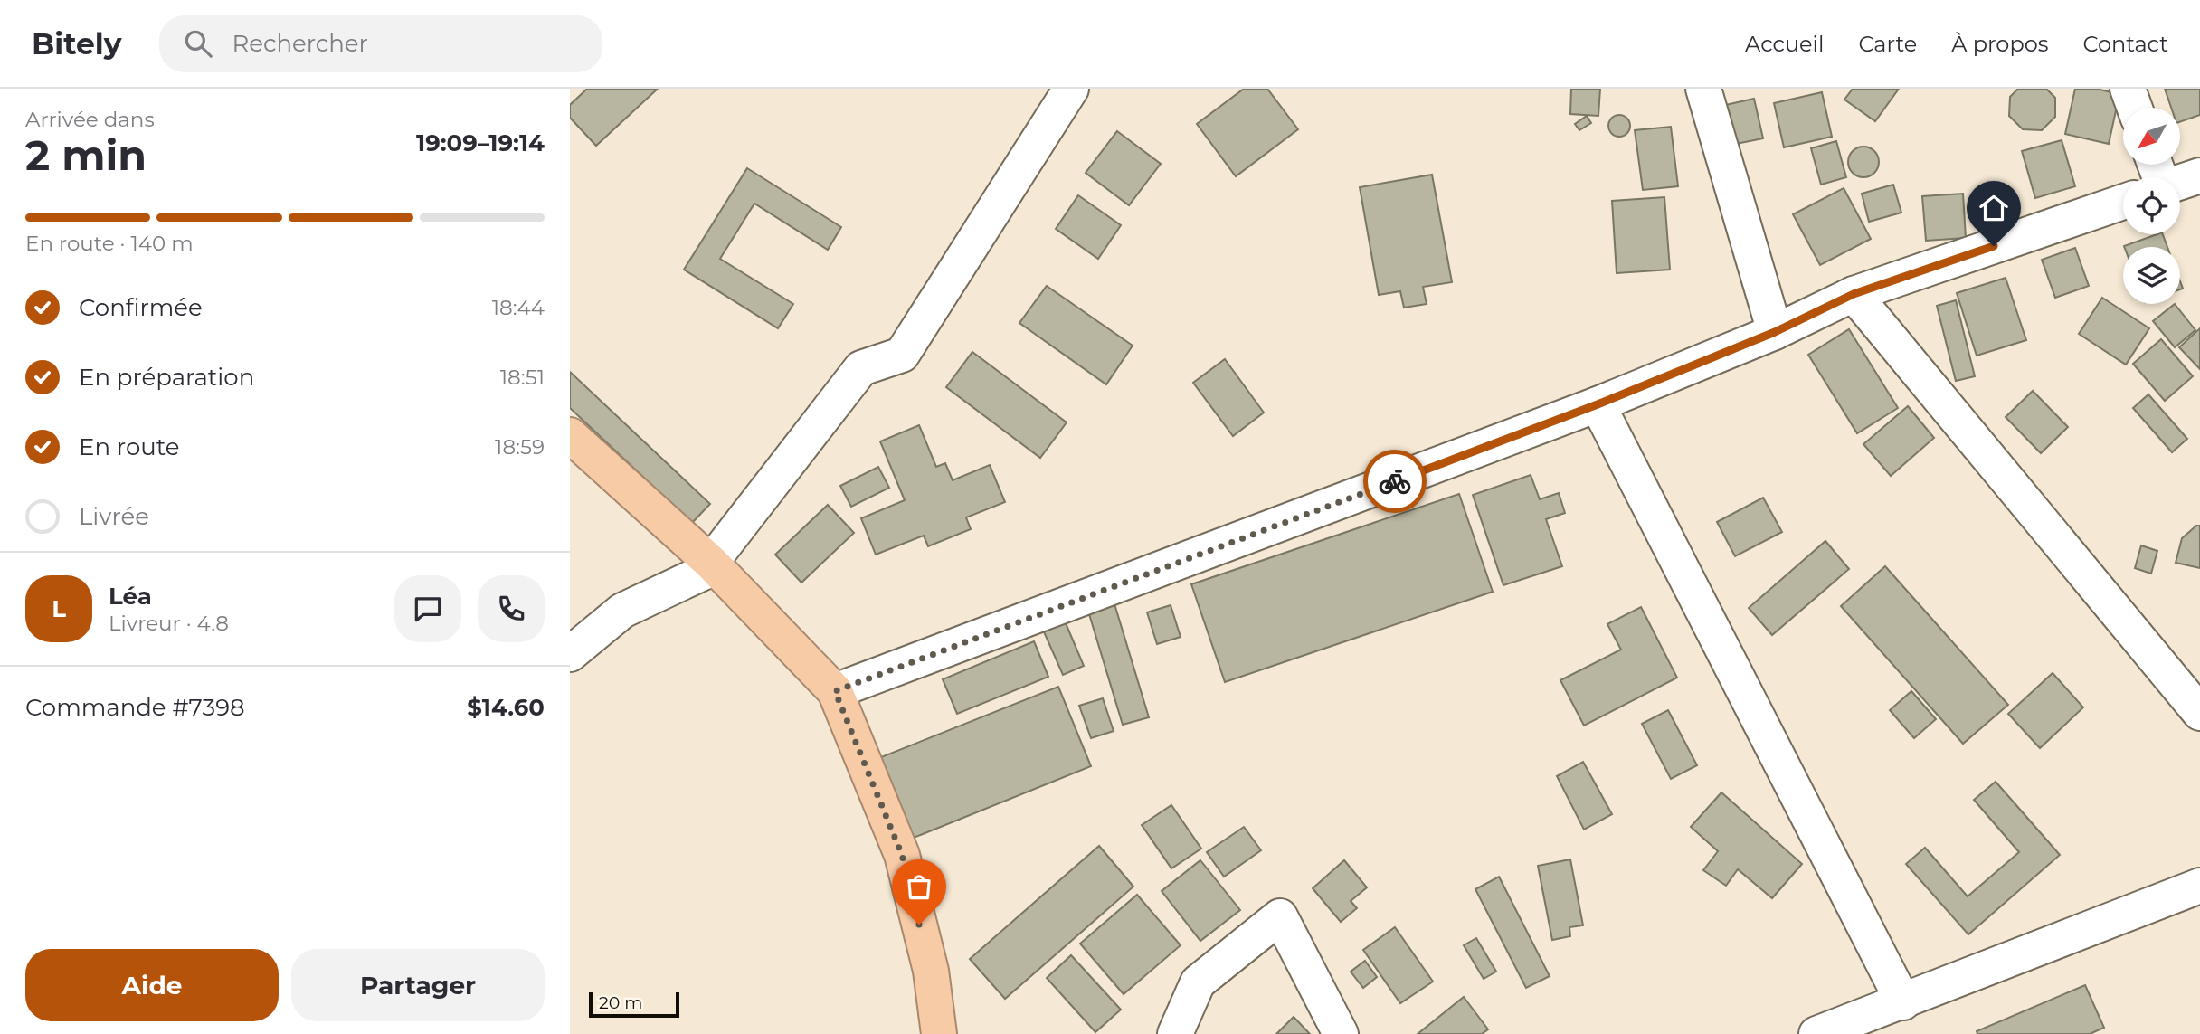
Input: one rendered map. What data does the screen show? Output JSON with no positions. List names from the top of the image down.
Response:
{
  "scale_bar": "20 m",
  "north": "bottom left",
  "page": {
    "header": "Bitely",
    "search": "Rechercher",
    "nav": [
      "Accueil",
      "Carte",
      "À propos",
      "Contact"
    ],
    "heading": ["2 min", "Arrivée dans", "19:09–19:14"],
    "panel": [
      "Léa",
      "Livreur · 4.8",
      "Commande #7398",
      "$14.60"
    ],
    "bar": "En route · 140 m",
    "list": [
      ["Confirmée", "18:44"],
      ["En préparation", "18:51"],
      ["En route", "18:59"],
      "Livrée"
    ],
    "round": "L",
    "buttons": ["Aide", "Partager"],
    "scale": "20 m"
  }
}
